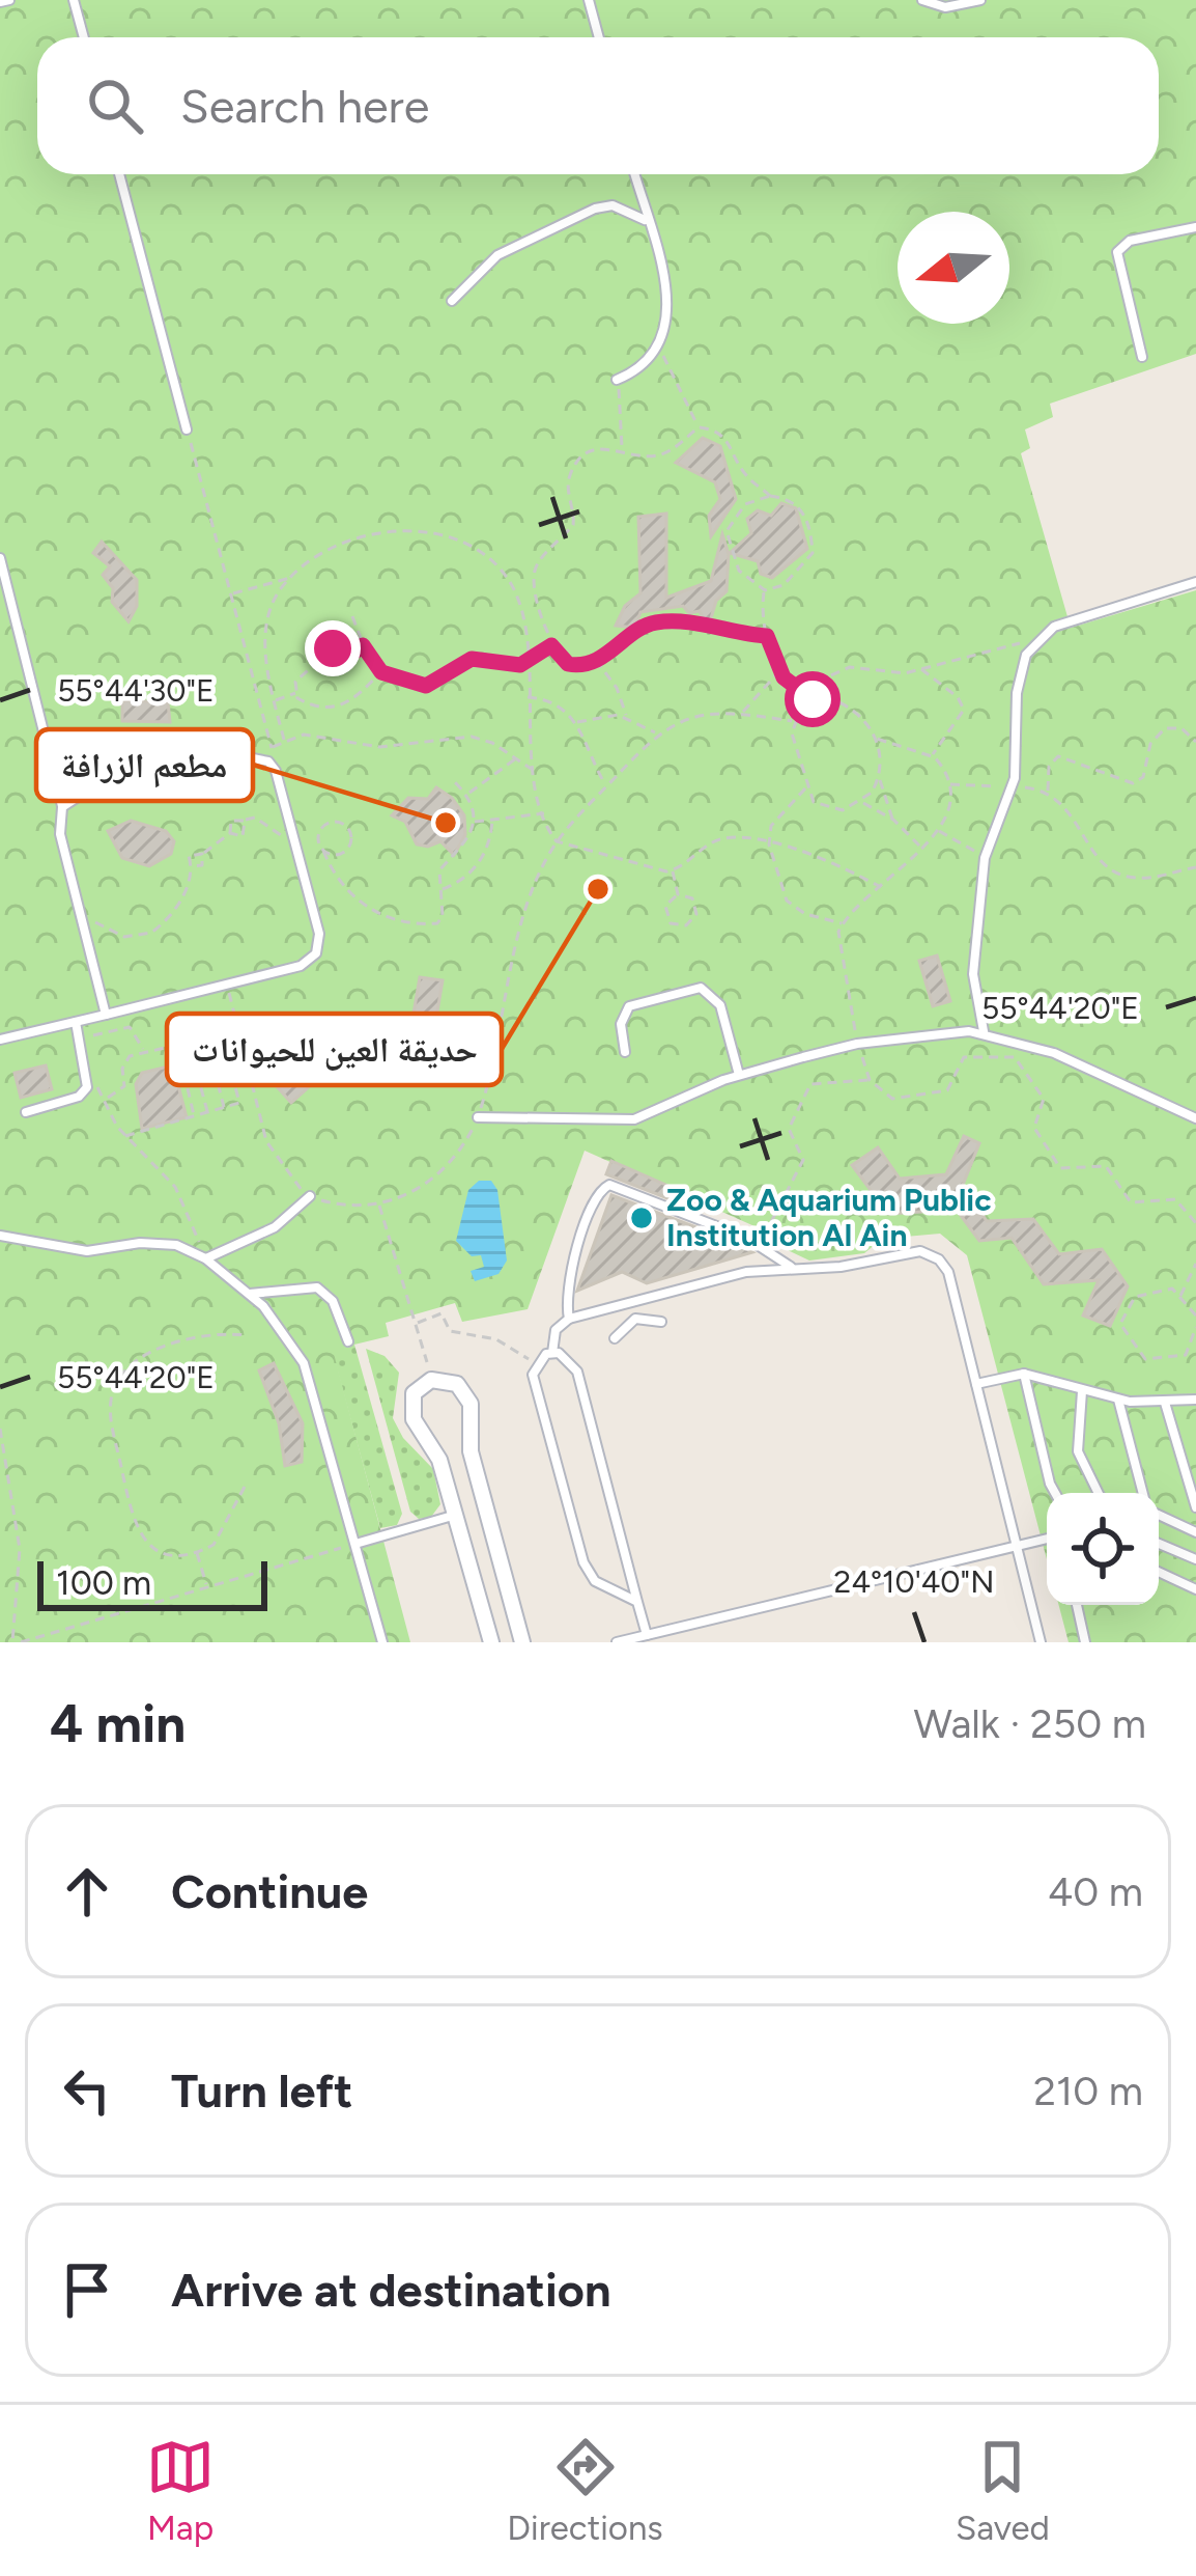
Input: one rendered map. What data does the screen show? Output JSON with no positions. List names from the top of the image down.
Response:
{
  "places": ["مطعم الزرافة", "حديقة العين للحيوانات", "Zoo & Aquarium Public Institution Al Ain"],
  "scale_bar": "100 m",
  "north": "left",
  "page": {
    "search": "Search here",
    "scale": "100 m",
    "heading": ["4 min", "Walk · 250 m"],
    "list": [
      ["Continue", "40 m"],
      ["Turn left", "210 m"],
      "Arrive at destination"
    ],
    "nav": ["Map", "Directions", "Saved"]
  },
  "coordinates": ["55°44'30\"E", "55°44'20\"E", "24°10'40\"N"]
}
